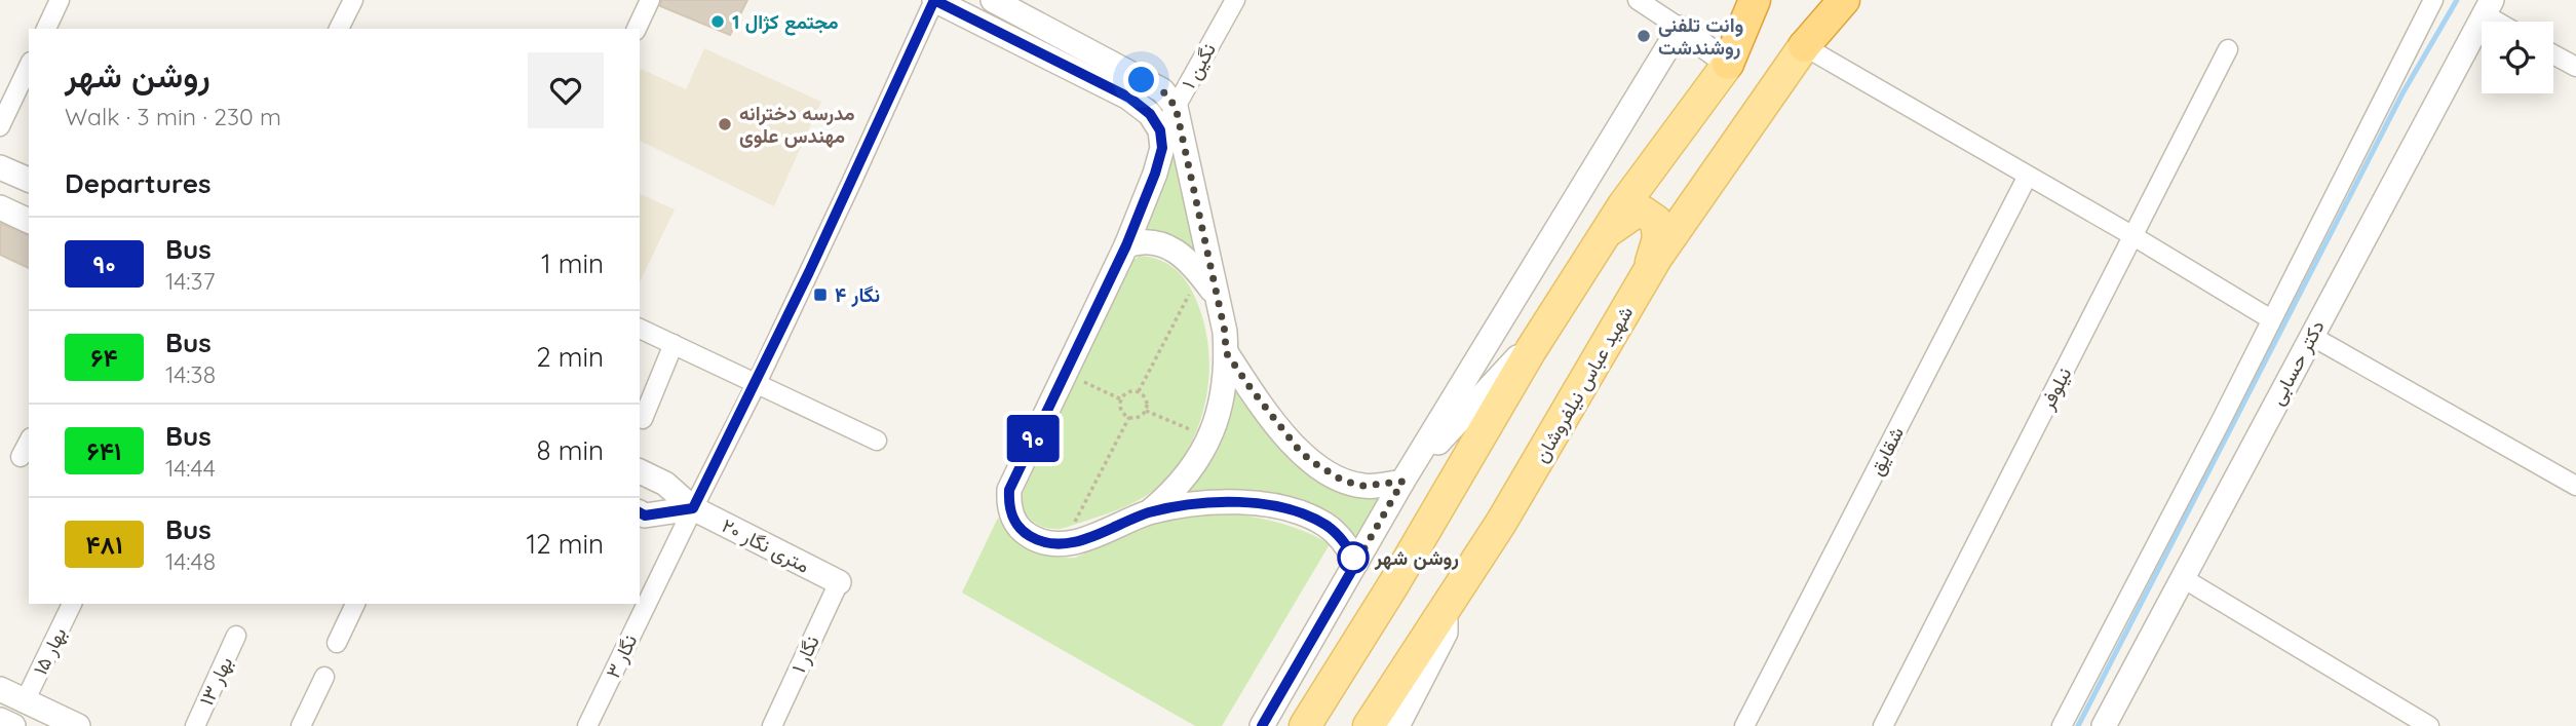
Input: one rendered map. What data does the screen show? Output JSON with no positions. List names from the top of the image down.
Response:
{
  "streets": {
    "main road": ["شهید عباس نیلفروشان"],
    "street": [
      "نگین ۱",
      "دکتر حسابی",
      "نیلوفر",
      "شقایق",
      "۲۰ متری نگار",
      "بهار ۱۵",
      "نگار ۱",
      "نگار ۳",
      "بهار ۱۳"
    ]
  },
  "crossings": [
    ["۲۰ متری نگار", "نگار ۱"],
    ["۲۰ متری نگار", "نگار ۳"]
  ],
  "places": {
    "other": [
      "مجتمع کژال 1",
      "وانت تلفنی روشندشت",
      "مدرسه دخترانه مهندس علوی",
      "روشن شهر"
    ],
    "transit": ["نگار ۴"]
  },
  "lines": ["bus line ۹۰"],
  "page": {
    "on_map": "۹۰",
    "heading": [
      ["روشن شهر", "Walk · 3 min · 230 m"],
      "Departures"
    ],
    "list": [
      {
        "mark": "۹۰",
        "name": "Bus",
        "note": "14:37",
        "value": "1 min"
      },
      {
        "mark": "۶۴",
        "name": "Bus",
        "note": "14:38",
        "value": "2 min"
      },
      {
        "mark": "۶۴۱",
        "name": "Bus",
        "note": "14:44",
        "value": "8 min"
      },
      {
        "mark": "۴۸۱",
        "name": "Bus",
        "note": "14:48",
        "value": "12 min"
      }
    ]
  }
}
